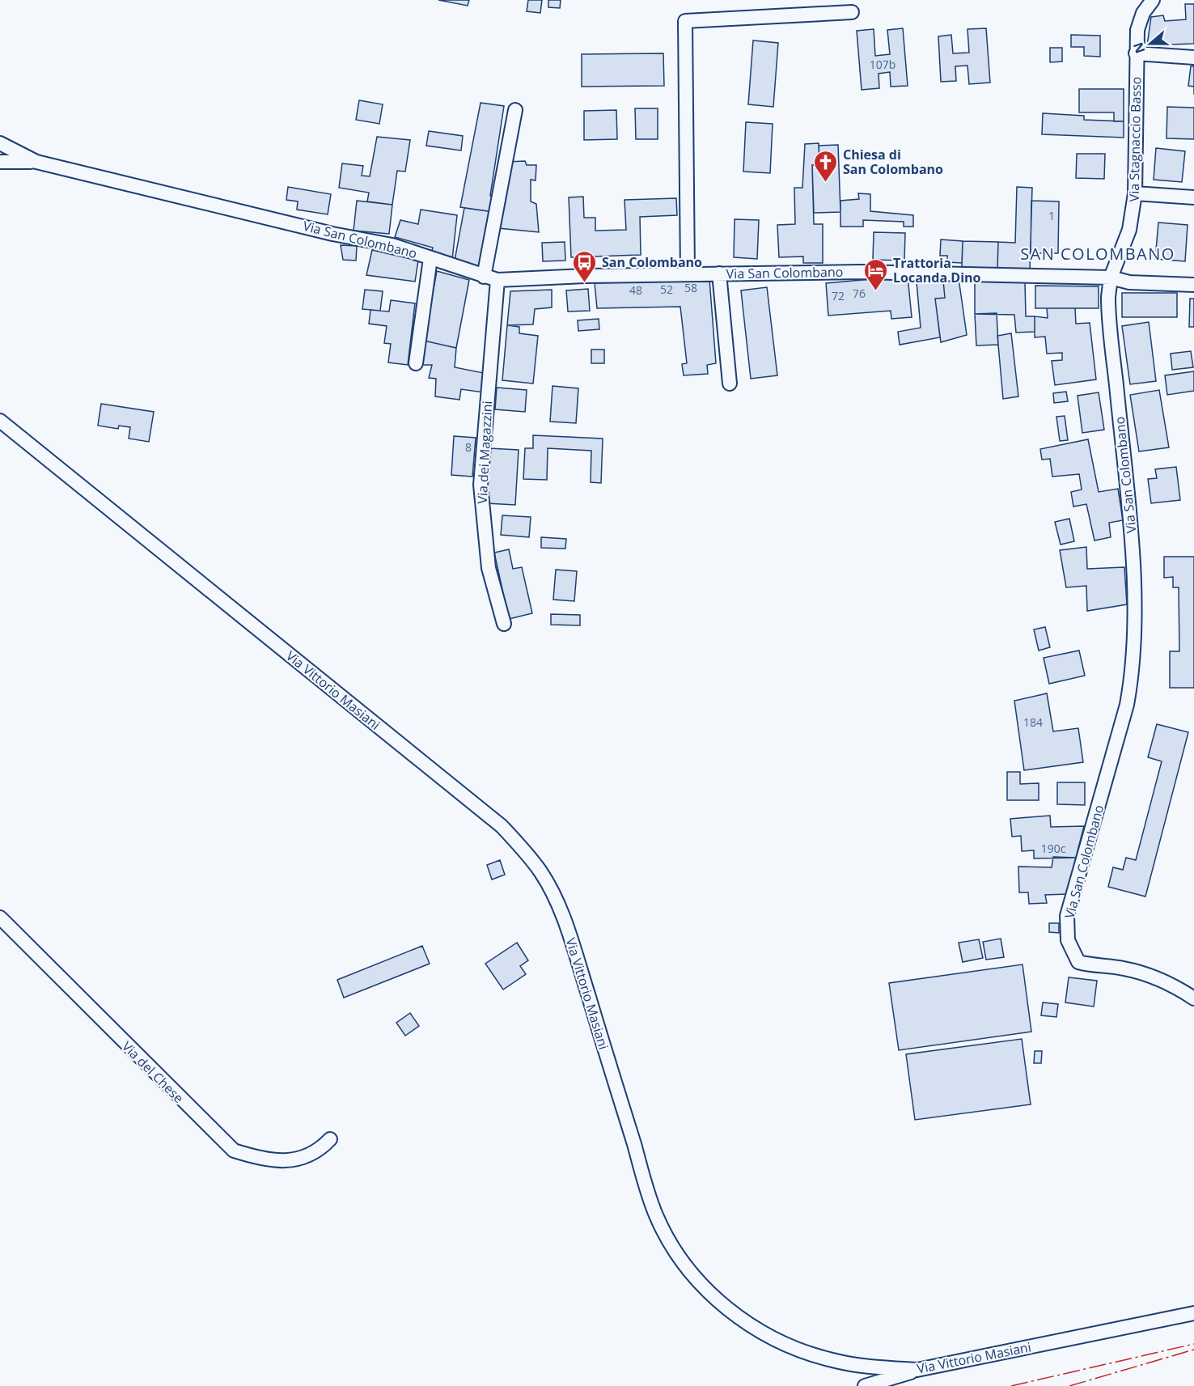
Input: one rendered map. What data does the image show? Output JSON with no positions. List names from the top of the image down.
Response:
{
  "streets": {
    "street": [
      "Via Stagnaccio Basso",
      "Via San Colombano",
      "Via dei Magazzini",
      "Via Vittorio Masiani",
      "Via del Chese"
    ]
  },
  "crossings": [
    ["Via Stagnaccio Basso", "Via San Colombano"],
    ["Via San Colombano", "Via dei Magazzini"]
  ],
  "districts": ["SAN COLOMBANO"],
  "places": {
    "church": ["Chiesa di San Colombano"],
    "bus stop": ["San Colombano"],
    "hotel": ["Trattoria Locanda Dino"]
  },
  "house_numbers": [
    "107b",
    "1",
    "58",
    "52",
    "48",
    "76",
    "72",
    "8",
    "184",
    "190c"
  ],
  "north": "left"
}
